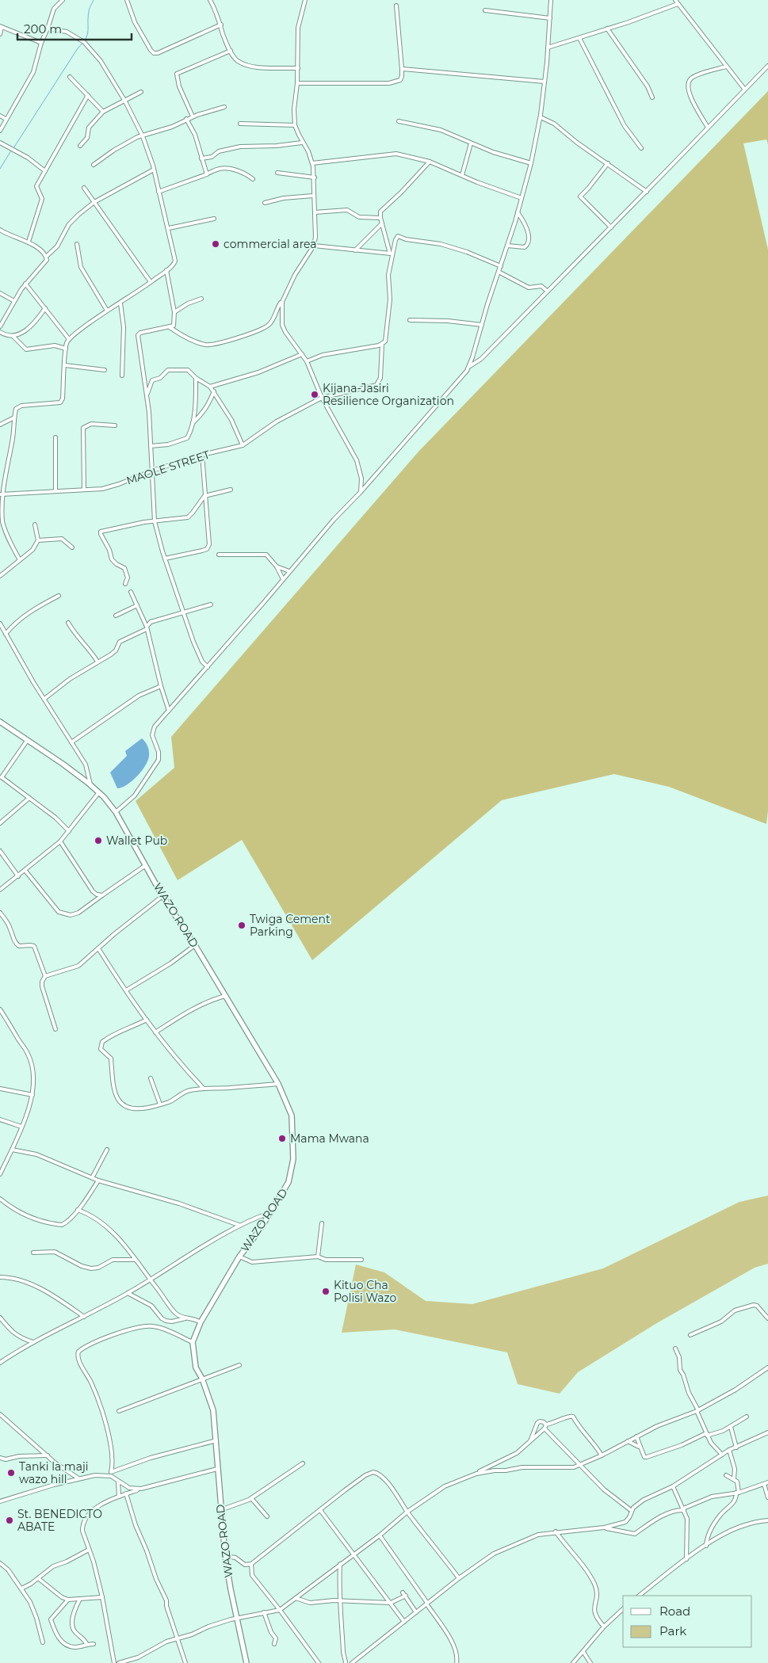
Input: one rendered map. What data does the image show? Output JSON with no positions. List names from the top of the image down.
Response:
{
  "streets": {
    "main road": ["WAZO ROAD"],
    "street": ["MAOLE STREET"]
  },
  "places": [
    "commercial area",
    "Kijana-Jasiri Resilience Organization",
    "Wallet Pub",
    "Twiga Cement Parking",
    "Mama Mwana",
    "Kituo Cha Polisi Wazo",
    "Tanki la maji wazo hill",
    "St. BENEDICTO ABATE"
  ],
  "legend": ["Road", "Park"],
  "scale_bar": "200 m"
}
